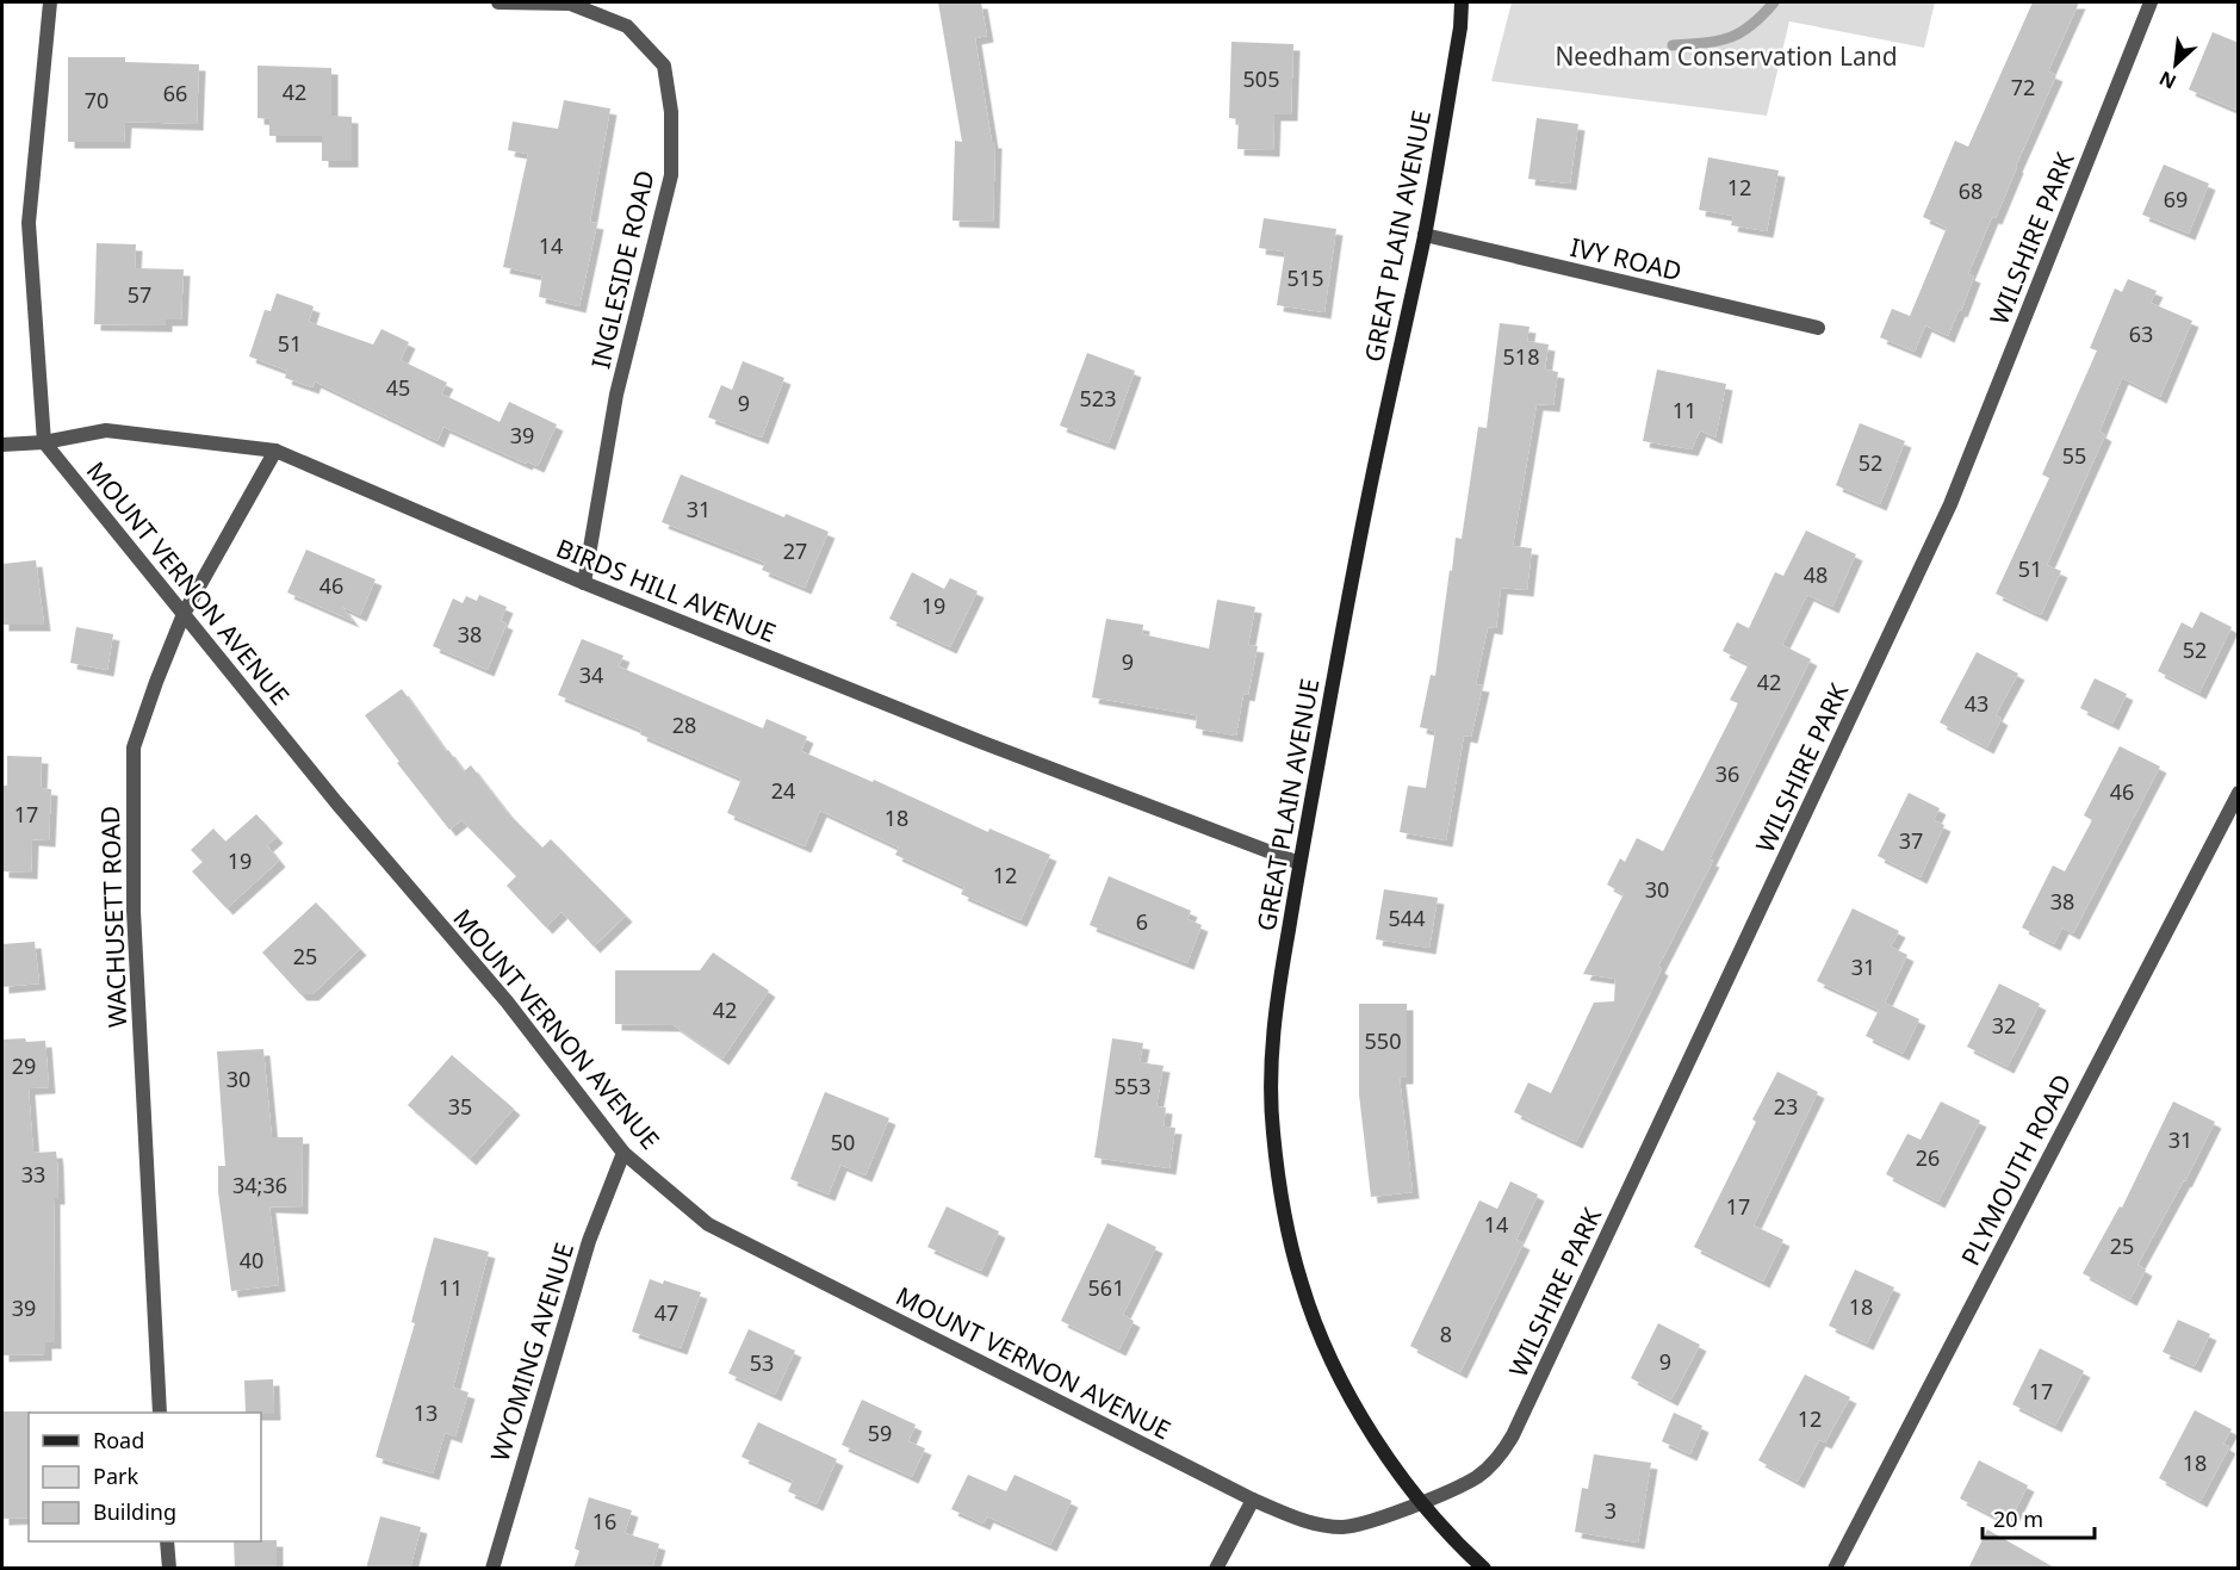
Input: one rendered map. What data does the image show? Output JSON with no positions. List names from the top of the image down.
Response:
{
  "streets": {
    "main road": ["GREAT PLAIN AVENUE"],
    "street": [
      "WILSHIRE PARK",
      "IVY ROAD",
      "INGLESIDE ROAD",
      "MOUNT VERNON AVENUE",
      "BIRDS HILL AVENUE",
      "WACHUSETT ROAD",
      "PLYMOUTH ROAD",
      "WYOMING AVENUE"
    ]
  },
  "crossings": [
    ["GREAT PLAIN AVENUE", "WILSHIRE PARK"],
    ["GREAT PLAIN AVENUE", "IVY ROAD"],
    ["GREAT PLAIN AVENUE", "MOUNT VERNON AVENUE"],
    ["GREAT PLAIN AVENUE", "BIRDS HILL AVENUE"],
    ["WILSHIRE PARK", "MOUNT VERNON AVENUE"],
    ["INGLESIDE ROAD", "BIRDS HILL AVENUE"],
    ["MOUNT VERNON AVENUE", "BIRDS HILL AVENUE"],
    ["MOUNT VERNON AVENUE", "WACHUSETT ROAD"],
    ["MOUNT VERNON AVENUE", "WYOMING AVENUE"],
    ["BIRDS HILL AVENUE", "WACHUSETT ROAD"]
  ],
  "parks": ["Needham Conservation Land"],
  "house_numbers": [
    "505",
    "72",
    "42",
    "66",
    "70",
    "12",
    "68",
    "69",
    "14",
    "515",
    "57",
    "63",
    "51",
    "518",
    "45",
    "523",
    "9",
    "11",
    "39",
    "55",
    "52",
    "31",
    "27",
    "51",
    "48",
    "46",
    "19",
    "38",
    "52",
    "9",
    "34",
    "42",
    "43",
    "28",
    "36",
    "24",
    "46",
    "17",
    "18",
    "37",
    "19",
    "12",
    "30",
    "38",
    "544",
    "6",
    "25",
    "31",
    "42",
    "32",
    "550",
    "29",
    "30",
    "553",
    "35",
    "23",
    "31",
    "50",
    "26",
    "33",
    "34;36",
    "17",
    "14",
    "25",
    "40",
    "11",
    "561",
    "18",
    "39",
    "47",
    "8",
    "9",
    "53",
    "17",
    "13",
    "12",
    "59",
    "18",
    "3",
    "16"
  ],
  "legend": ["Road", "Park", "Building"],
  "scale_bar": "20 m",
  "north": "bottom left"
}
